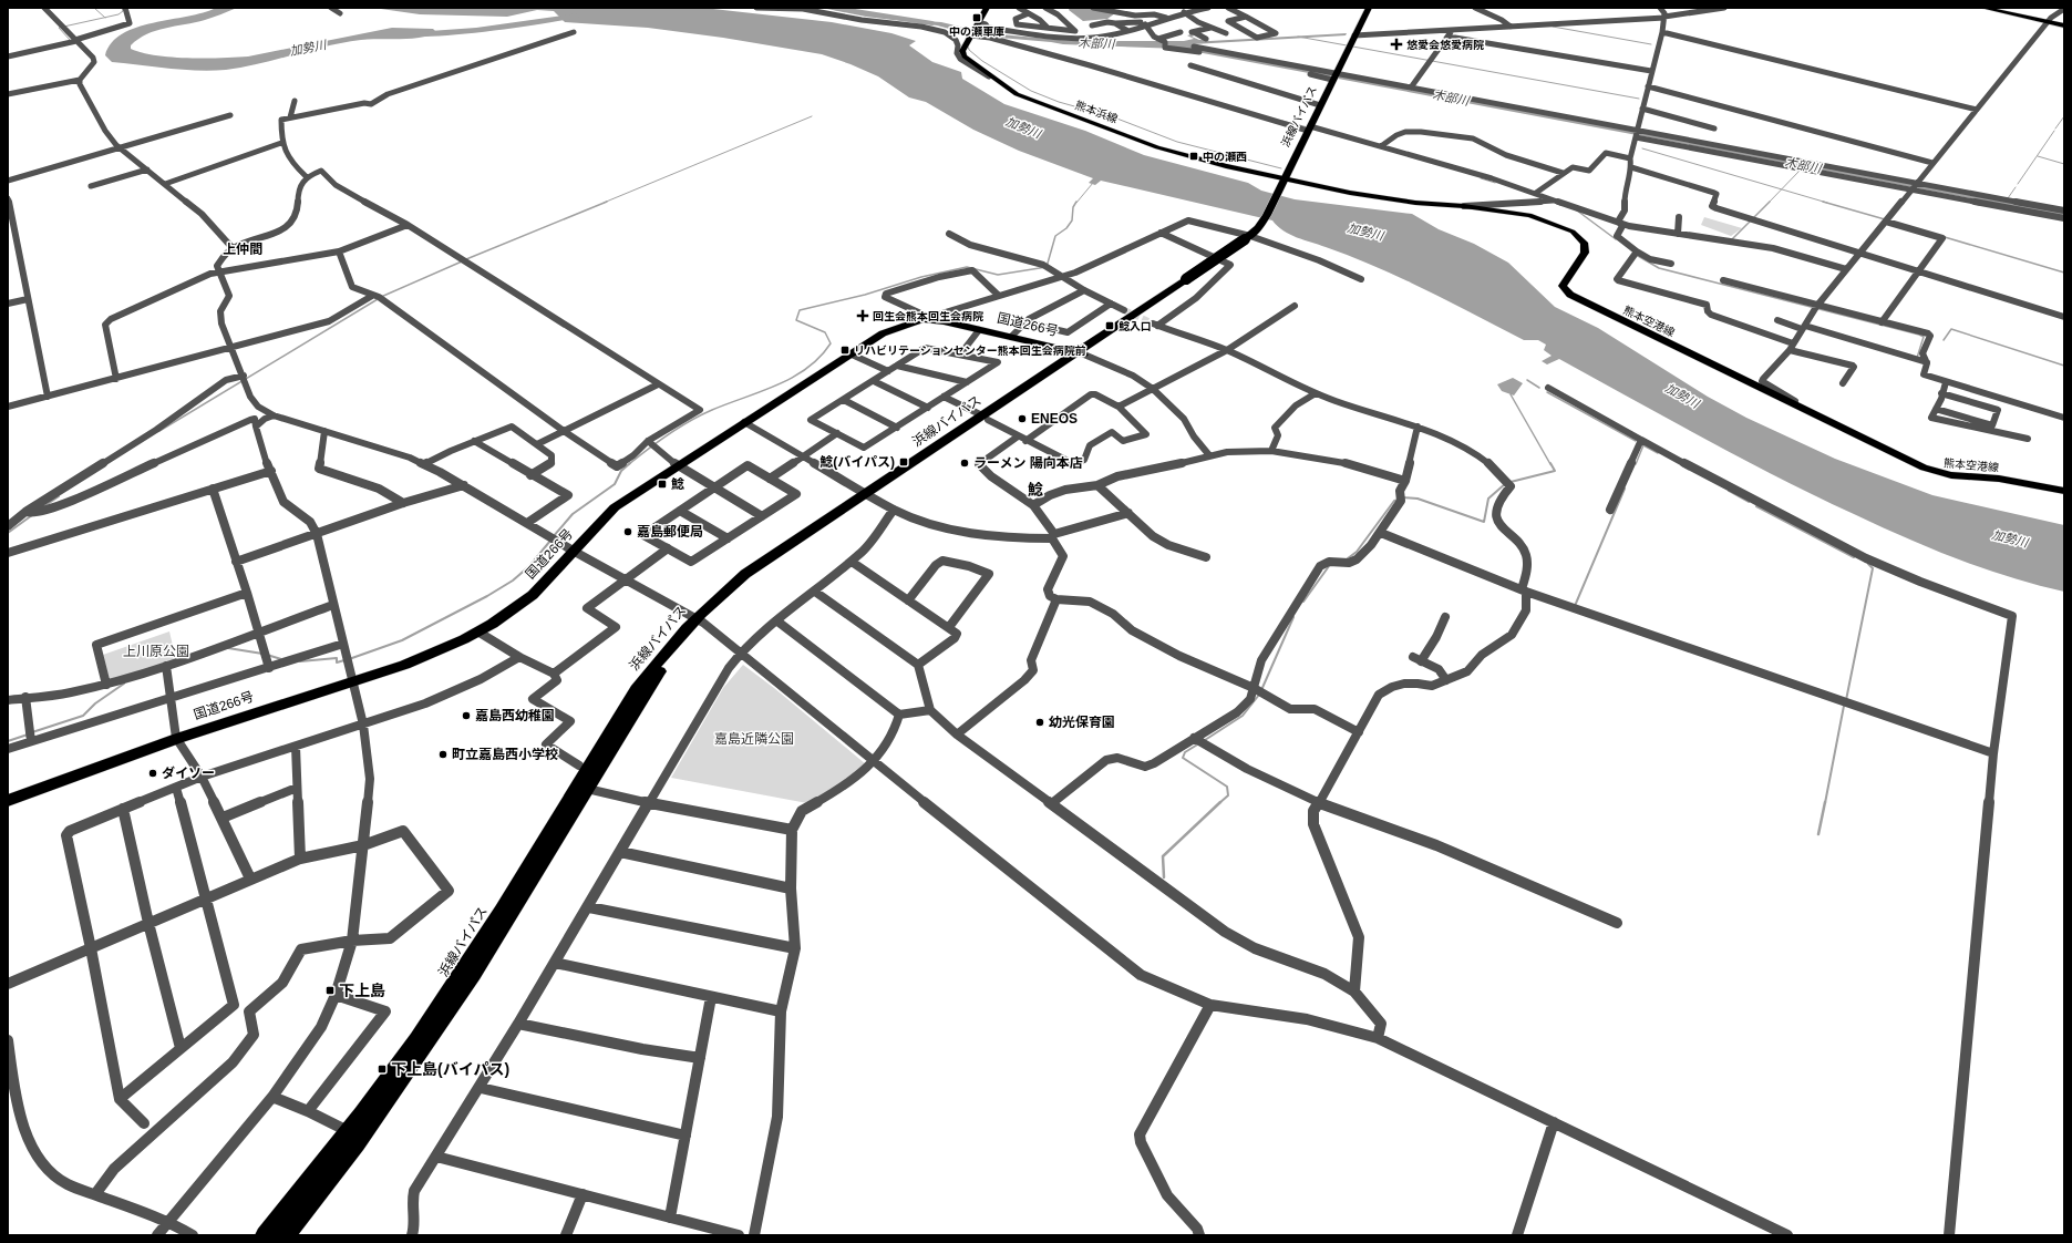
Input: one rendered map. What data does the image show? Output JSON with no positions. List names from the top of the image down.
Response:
{
  "streets": {
    "highway": ["浜線バイパス", "国道266号"],
    "main road": ["熊本浜線", "熊本空港線"]
  },
  "crossings": [
    ["熊本浜線", "浜線バイパス"],
    ["熊本浜線", "熊本空港線"],
    ["浜線バイパス", "熊本空港線"],
    ["浜線バイパス", "国道266号"]
  ],
  "districts": ["上仲間", "鯰"],
  "water": ["木部川", "加勢川"],
  "parks": ["上川原公園", "嘉島近隣公園"],
  "places": {
    "transit": [
      "中の瀬車庫",
      "中の瀬西",
      "鯰入口",
      "リハビリテーションセンター熊本回生会病院前",
      "鯰(バイパス)",
      "鯰",
      "下上島",
      "下上島(バイパス)"
    ],
    "health": ["悠愛会悠愛病院", "回生会熊本回生会病院"],
    "other": [
      "ENEOS",
      "ラーメン 陽向本店",
      "嘉島郵便局",
      "嘉島西幼稚園",
      "幼光保育園",
      "町立嘉島西小学校",
      "ダイソー"
    ]
  }
}
